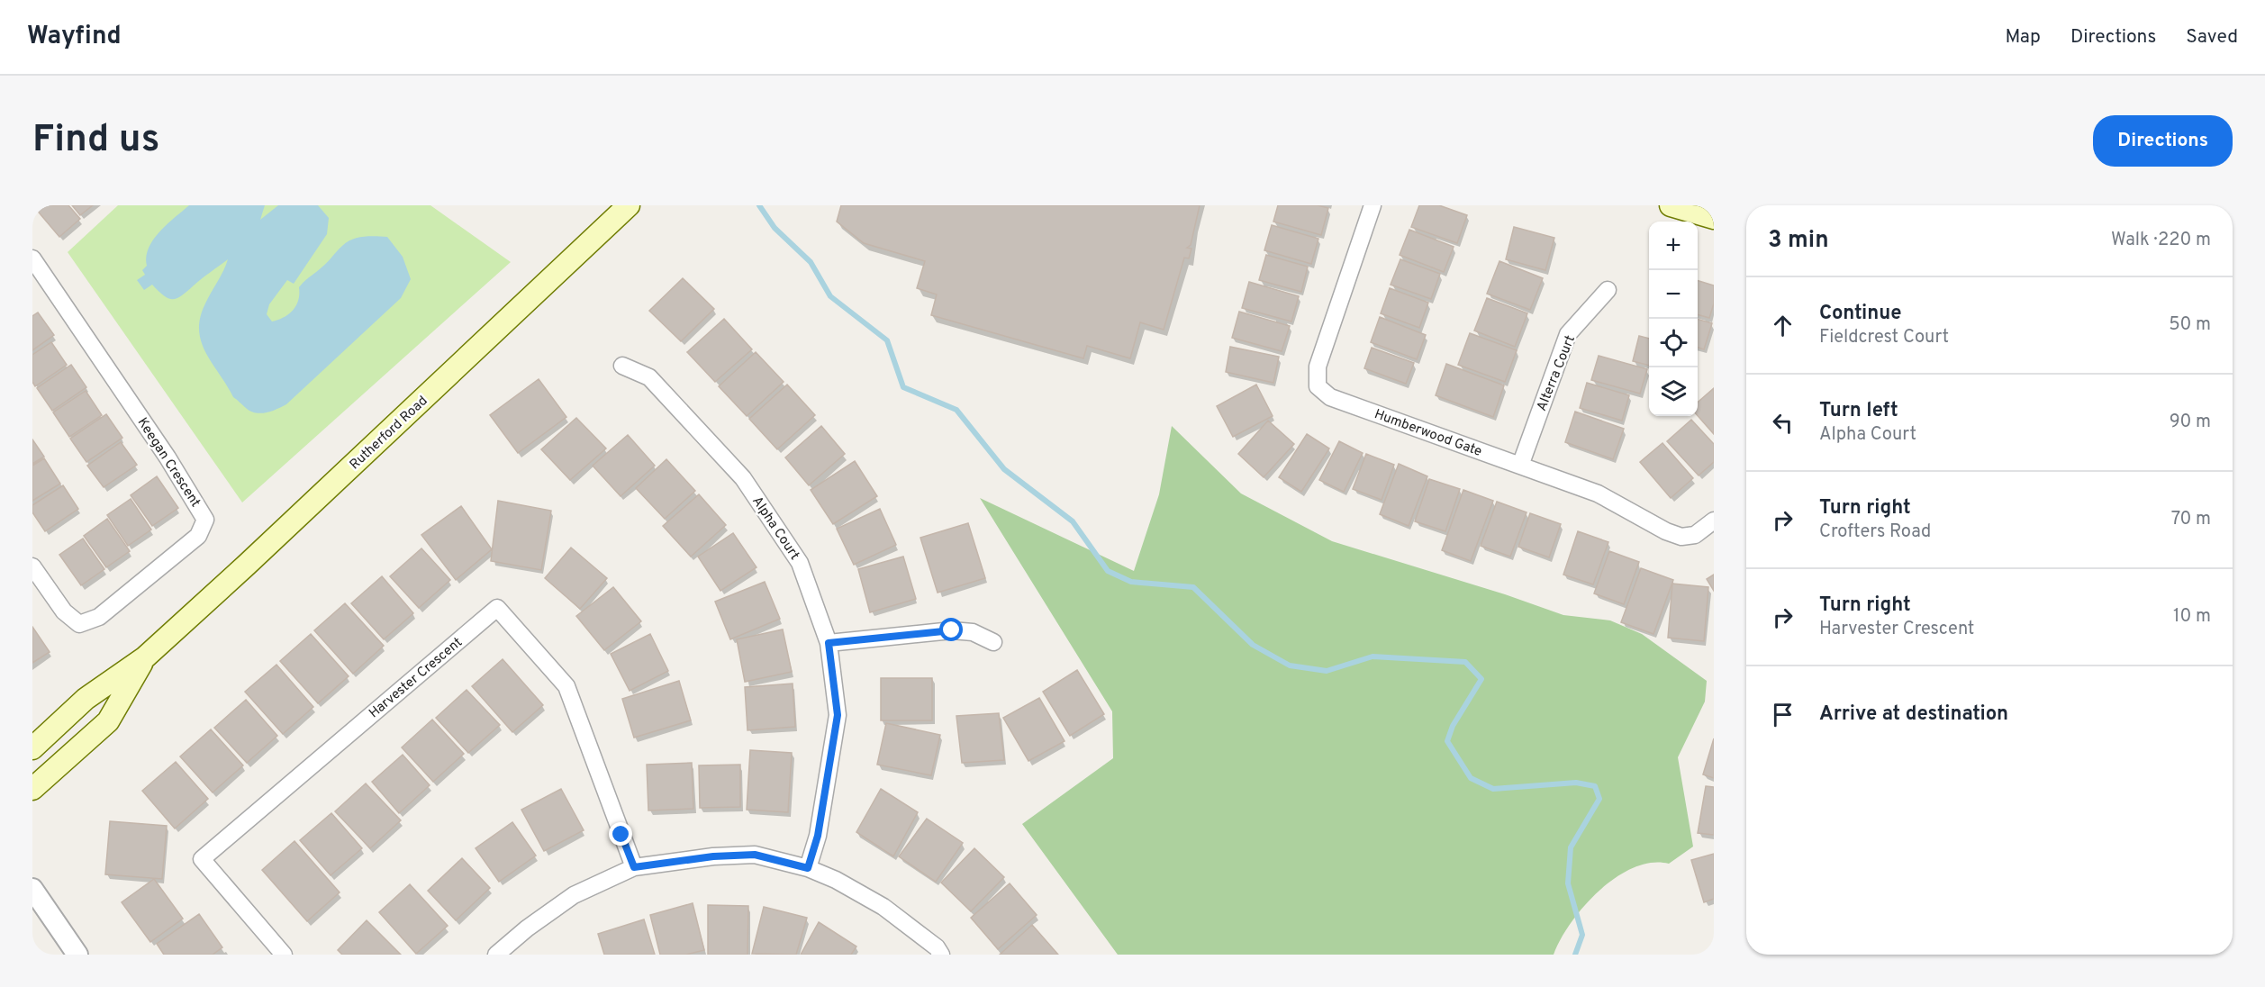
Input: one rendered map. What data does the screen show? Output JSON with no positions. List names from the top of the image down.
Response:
{
  "streets": {
    "main road": ["Rutherford Road"],
    "street": [
      "Alterra Court",
      "Humberwood Gate",
      "Keegan Crescent",
      "Alpha Court",
      "Harvester Crescent"
    ]
  },
  "crossings": [
    ["Alterra Court", "Humberwood Gate"]
  ],
  "page": {
    "header": "Wayfind",
    "nav": ["Map", "Directions", "Saved"],
    "buttons": "Directions",
    "title": "Find us",
    "heading": ["3 min", "Walk · 220 m"],
    "map_buttons": ["+", "−"],
    "list": [
      ["Continue", "Fieldcrest Court", "50 m"],
      ["Turn left", "Alpha Court", "90 m"],
      ["Turn right", "Crofters Road", "70 m"],
      ["Turn right", "Harvester Crescent", "10 m"],
      "Arrive at destination"
    ]
  }
}
